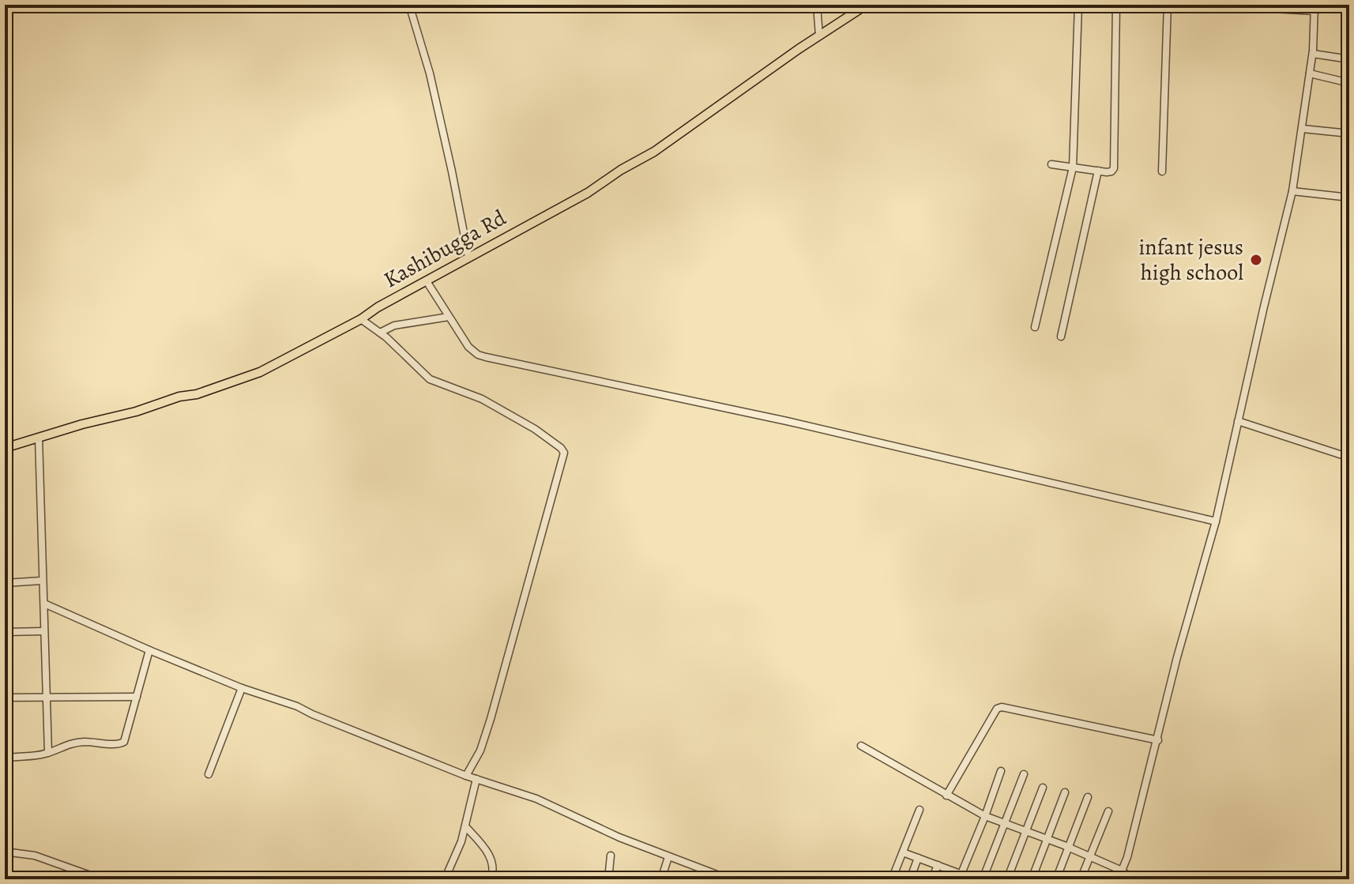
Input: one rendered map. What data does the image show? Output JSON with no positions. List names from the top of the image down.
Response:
{
  "streets": {
    "main road": ["Kashibugga Rd"]
  },
  "places": ["infant jesus high school"]
}
